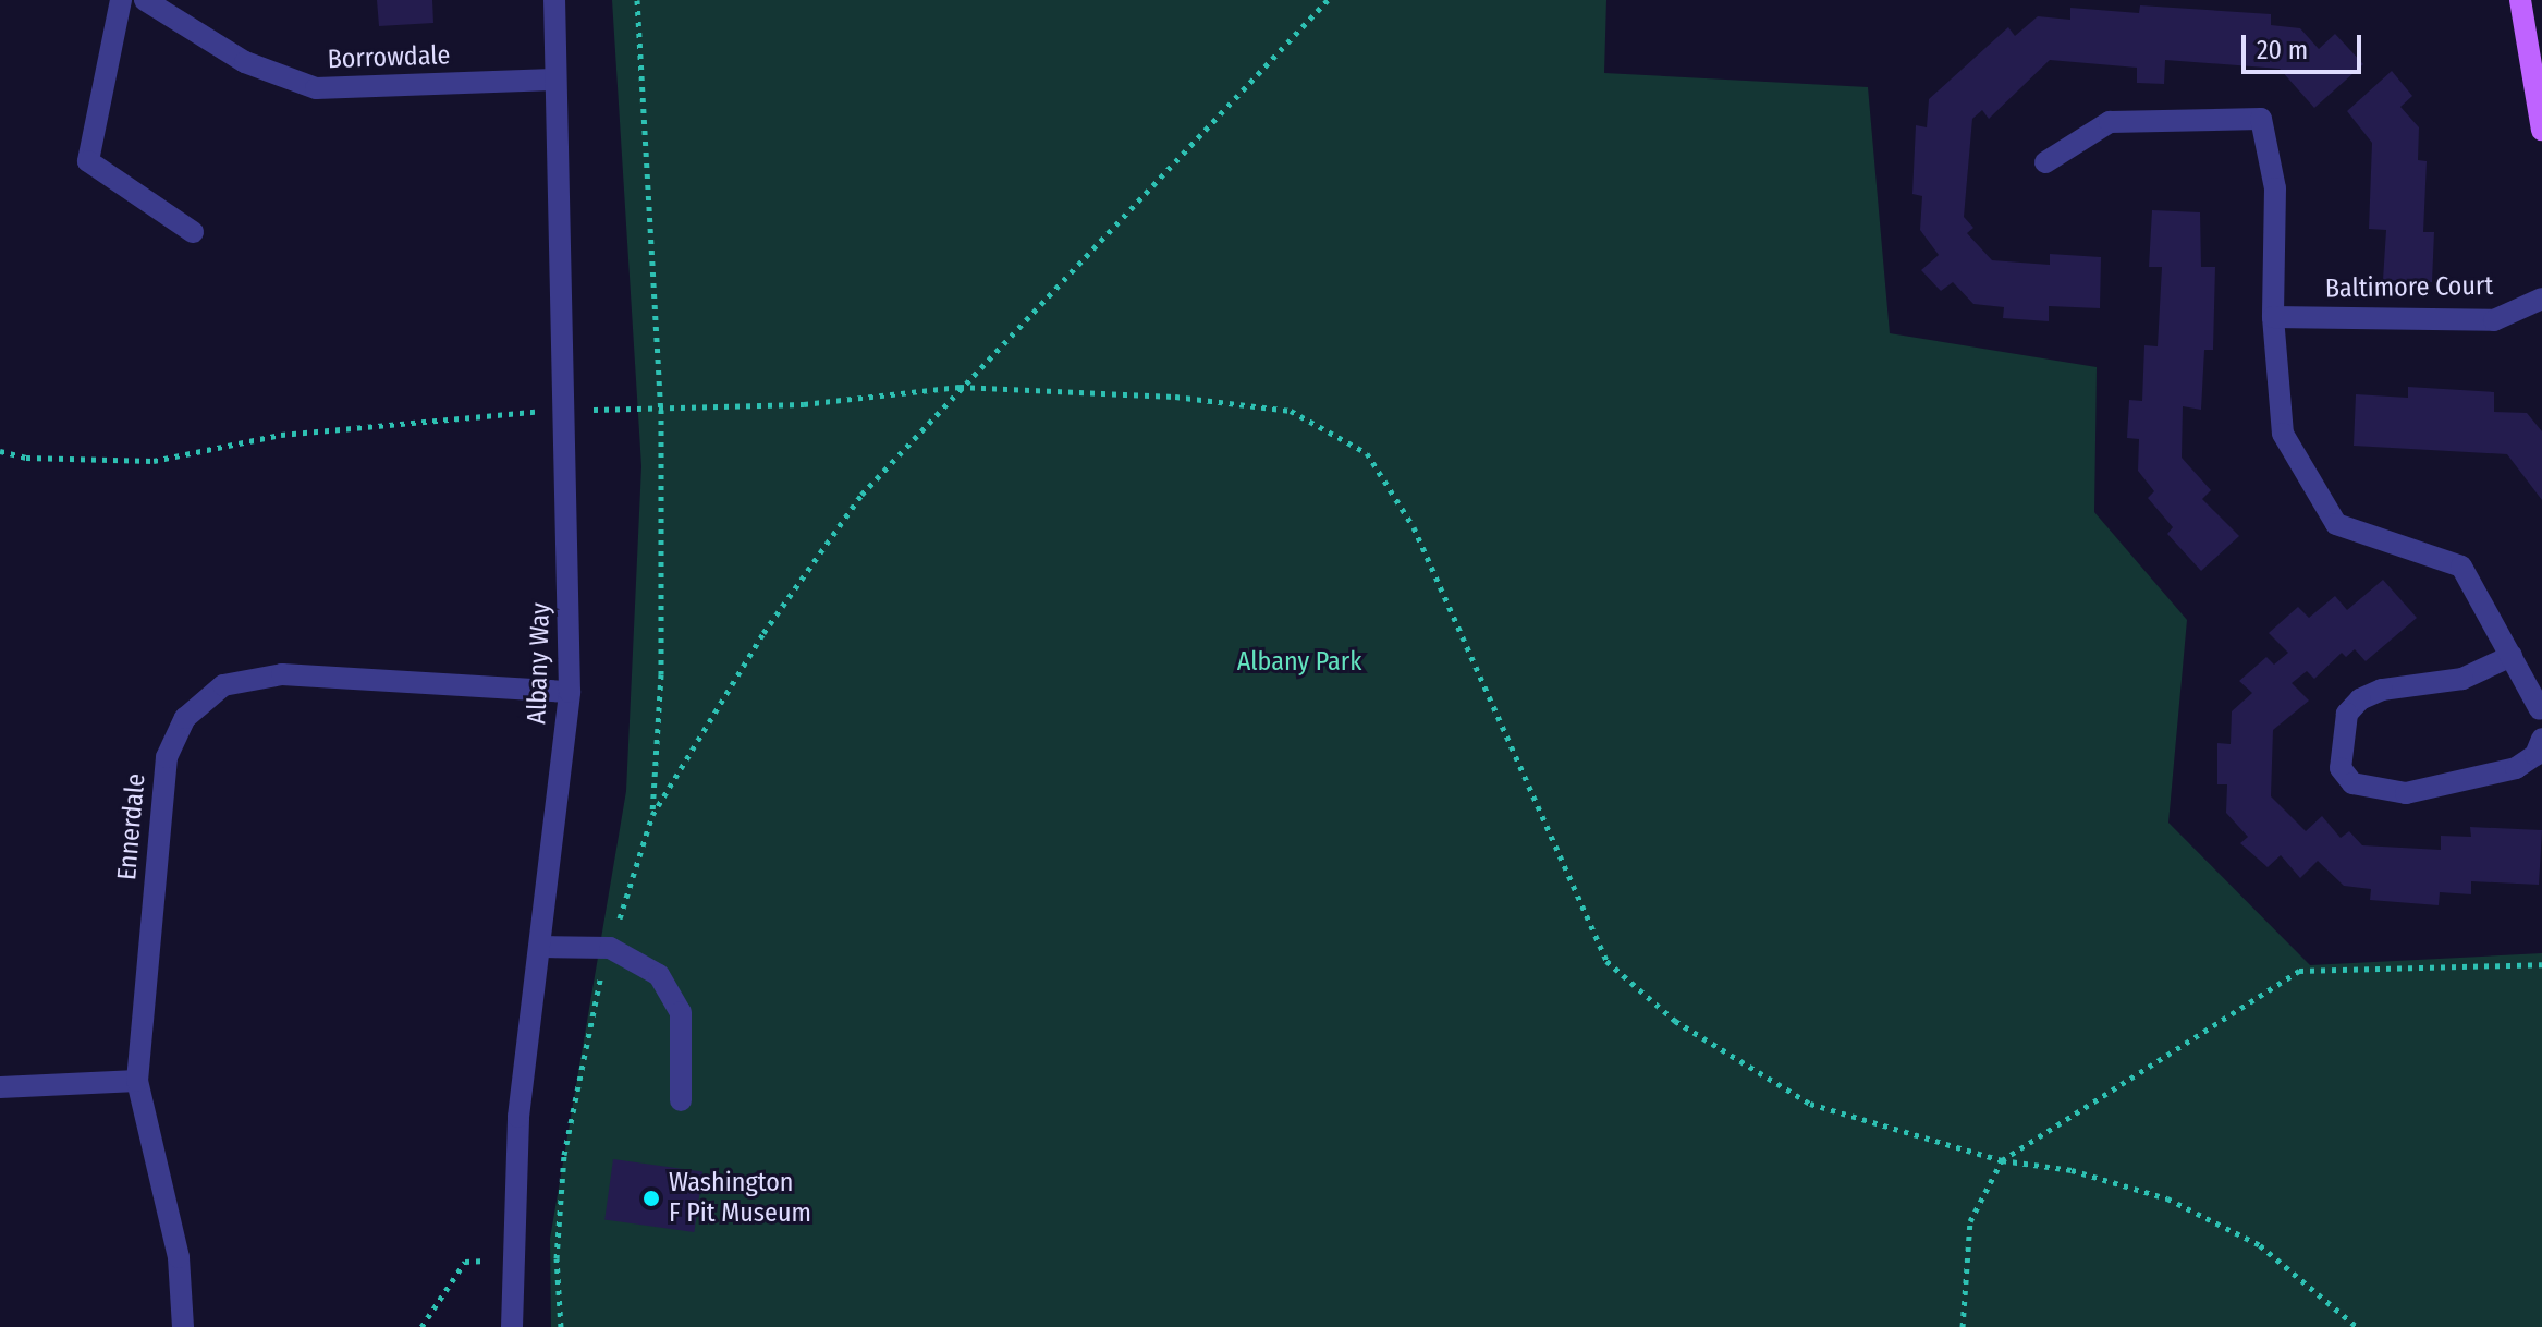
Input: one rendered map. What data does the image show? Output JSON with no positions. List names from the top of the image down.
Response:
{
  "streets": {
    "street": [
      "Borrowdale",
      "Baltimore Court",
      "Albany Way",
      "Ennerdale"
    ]
  },
  "crossings": [
    ["Borrowdale", "Albany Way"],
    ["Albany Way", "Ennerdale"]
  ],
  "parks": ["Albany Park"],
  "places": ["Washington F Pit Museum"],
  "scale_bar": "20 m"
}
